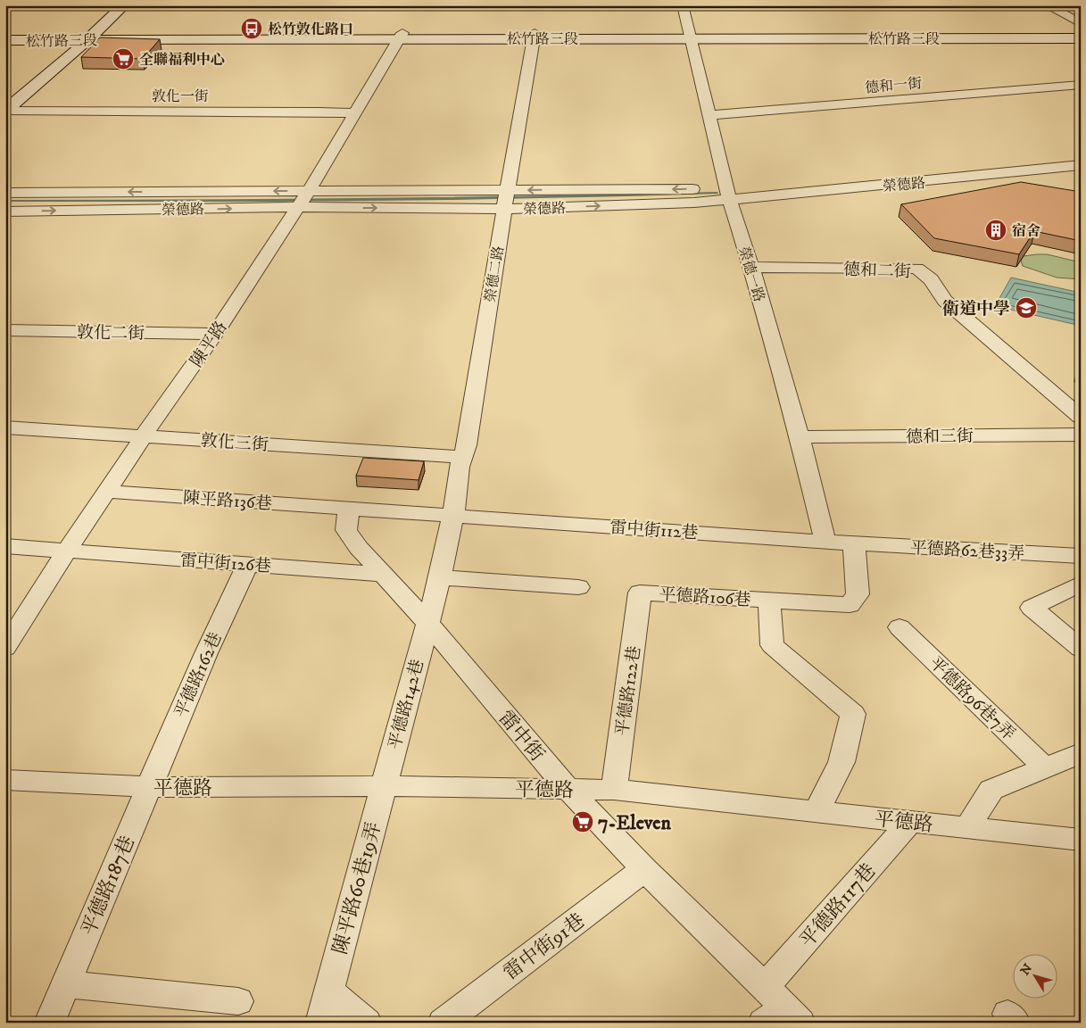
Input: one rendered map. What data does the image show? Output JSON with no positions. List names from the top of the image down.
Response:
{
  "streets": {
    "street": [
      "松竹路三段",
      "德和一街",
      "敦化一街",
      "榮德路",
      "德和二街",
      "榮德二路",
      "榮德一路",
      "敦化二街",
      "陳平路",
      "德和三街",
      "敦化三街",
      "陳平路136巷",
      "雷中街112巷",
      "平德路62巷33弄",
      "雷中街126巷",
      "平德路106巷",
      "平德路162巷",
      "平德路122巷",
      "平德路96巷7弄",
      "平德路142巷",
      "雷中街",
      "平德路",
      "平德路187巷",
      "陳平路60巷19弄",
      "平德路117巷",
      "雷中街91巷"
    ]
  },
  "crossings": [
    ["松竹路三段", "榮德二路"],
    ["松竹路三段", "榮德一路"],
    ["松竹路三段", "陳平路"],
    ["德和一街", "榮德一路"],
    ["敦化一街", "陳平路"],
    ["榮德路", "榮德二路"],
    ["榮德路", "榮德一路"],
    ["榮德路", "陳平路"],
    ["德和二街", "榮德一路"],
    ["榮德二路", "敦化三街"],
    ["榮德二路", "雷中街112巷"],
    ["榮德一路", "德和三街"],
    ["榮德一路", "雷中街112巷"],
    ["敦化二街", "陳平路"],
    ["陳平路", "敦化三街"],
    ["陳平路", "陳平路136巷"],
    ["陳平路", "雷中街126巷"],
    ["陳平路136巷", "雷中街112巷"],
    ["陳平路136巷", "雷中街"],
    ["雷中街112巷", "平德路62巷33弄"],
    ["雷中街112巷", "平德路106巷"],
    ["雷中街112巷", "雷中街"],
    ["平德路62巷33弄", "平德路106巷"],
    ["雷中街126巷", "平德路162巷"],
    ["雷中街126巷", "雷中街"],
    ["平德路106巷", "平德路122巷"],
    ["平德路106巷", "平德路"],
    ["平德路162巷", "平德路"],
    ["平德路162巷", "平德路187巷"],
    ["平德路122巷", "平德路"],
    ["平德路142巷", "雷中街"],
    ["平德路142巷", "平德路"],
    ["平德路142巷", "陳平路60巷19弄"],
    ["雷中街", "平德路"],
    ["雷中街", "平德路117巷"],
    ["雷中街", "雷中街91巷"],
    ["平德路", "平德路187巷"],
    ["平德路", "陳平路60巷19弄"],
    ["平德路", "平德路117巷"]
  ],
  "places": {
    "bus stop": ["松竹敦化路口"],
    "supermarket": ["全聯福利中心", "7-Eleven"],
    "building": ["宿舍"],
    "school or university": ["衛道中學"]
  },
  "north": "top left"
}
